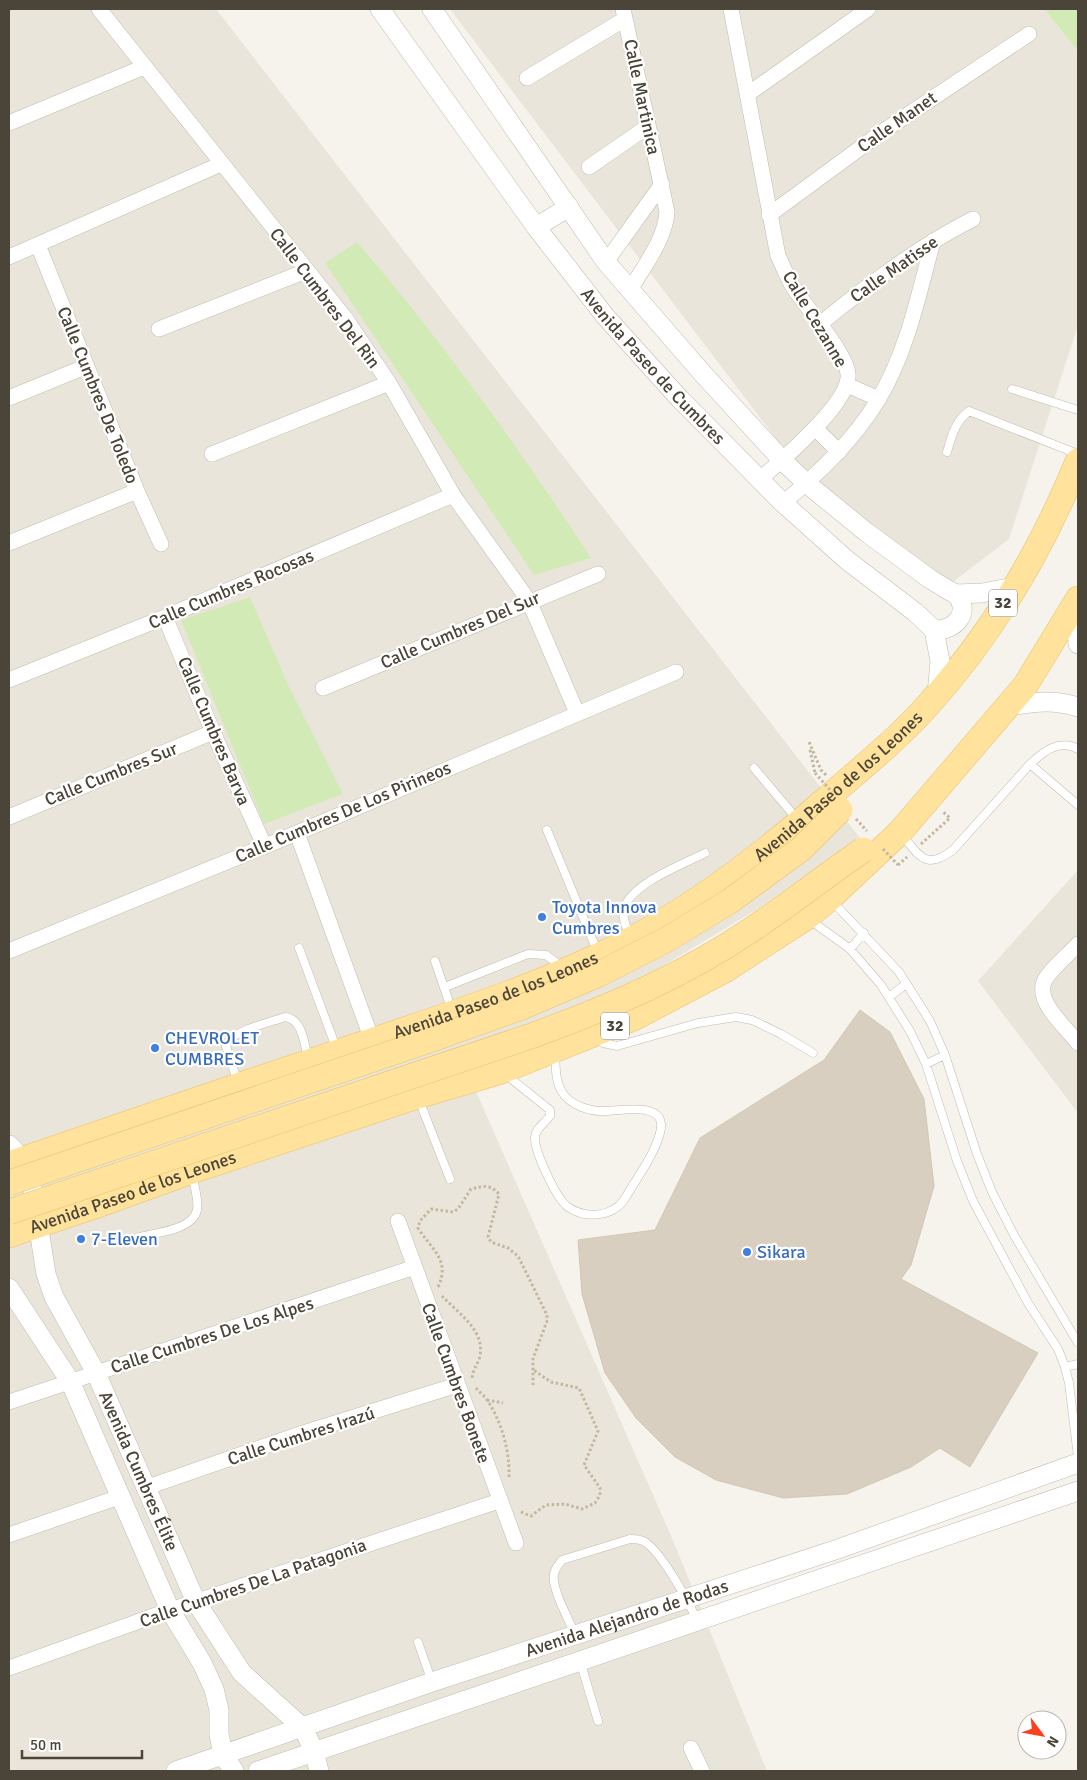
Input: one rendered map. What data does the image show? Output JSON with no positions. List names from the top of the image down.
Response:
{
  "streets": {
    "main road": ["32", "Avenida Paseo de los Leones"],
    "street": [
      "Calle Martinica",
      "Calle Manet",
      "Calle Matisse",
      "Calle Cumbres Del Rin",
      "Calle Cezanne",
      "Avenida Paseo de Cumbres",
      "Calle Cumbres De Toledo",
      "Calle Cumbres Rocosas",
      "Calle Cumbres Del Sur",
      "Calle Cumbres Barva",
      "Calle Cumbres Sur",
      "Calle Cumbres De Los Pirineos",
      "Calle Cumbres De Los Alpes",
      "Calle Cumbres Bonete",
      "Calle Cumbres Irazú",
      "Avenida Cumbres Élite",
      "Calle Cumbres De La Patagonia",
      "Avenida Alejandro de Rodas"
    ]
  },
  "crossings": [
    ["Calle Martinica", "Avenida Paseo de Cumbres"],
    ["Calle Manet", "Calle Cezanne"],
    ["Calle Matisse", "Calle Cezanne"],
    ["Calle Cumbres Del Rin", "Calle Cumbres Rocosas"],
    ["Calle Cumbres Del Rin", "Calle Cumbres Del Sur"],
    ["Calle Cumbres Del Rin", "Calle Cumbres De Los Pirineos"],
    ["Calle Cezanne", "Avenida Paseo de Cumbres"],
    ["Calle Cumbres Rocosas", "Calle Cumbres Barva"],
    ["Calle Cumbres Barva", "Calle Cumbres Sur"],
    ["Calle Cumbres Barva", "Calle Cumbres De Los Pirineos"],
    ["Avenida Paseo de los Leones", "Avenida Cumbres Élite"],
    ["Calle Cumbres De Los Alpes", "Calle Cumbres Bonete"],
    ["Calle Cumbres De Los Alpes", "Avenida Cumbres Élite"],
    ["Calle Cumbres Bonete", "Calle Cumbres Irazú"],
    ["Calle Cumbres Bonete", "Calle Cumbres De La Patagonia"],
    ["Calle Cumbres Irazú", "Avenida Cumbres Élite"],
    ["Avenida Cumbres Élite", "Calle Cumbres De La Patagonia"],
    ["Avenida Cumbres Élite", "Avenida Alejandro de Rodas"]
  ],
  "places": [
    "Toyota Innova Cumbres",
    "CHEVROLET CUMBRES",
    "7-Eleven",
    "Sikara"
  ],
  "scale_bar": "50 m",
  "north": "bottom right"
}
